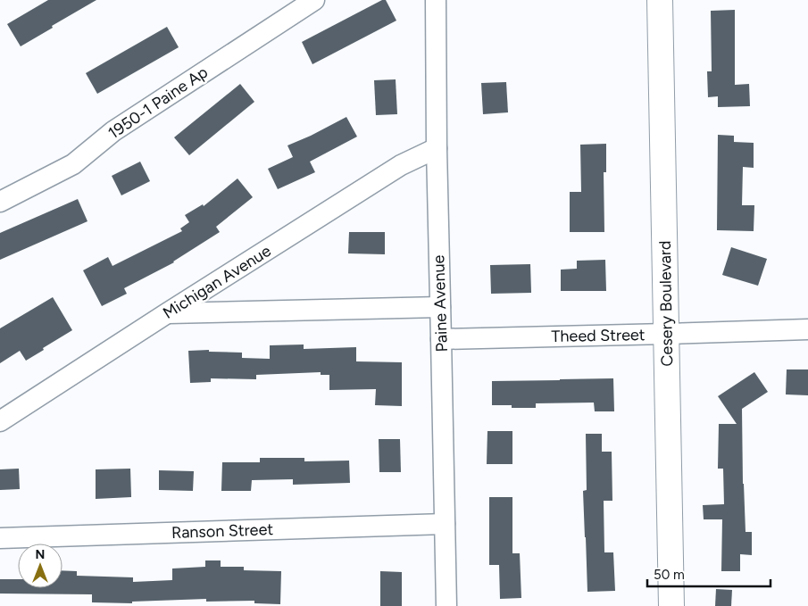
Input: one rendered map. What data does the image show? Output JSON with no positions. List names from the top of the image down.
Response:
{
  "streets": {
    "main road": ["Cesery Boulevard"],
    "street": [
      "1950-1 Paine Ap",
      "Michigan Avenue",
      "Paine Avenue",
      "Theed Street",
      "Ranson Street"
    ]
  },
  "crossings": [
    ["Michigan Avenue", "Paine Avenue"],
    ["Paine Avenue", "Theed Street"],
    ["Paine Avenue", "Ranson Street"],
    ["Cesery Boulevard", "Theed Street"]
  ],
  "scale_bar": "50 m",
  "north": "top"
}
